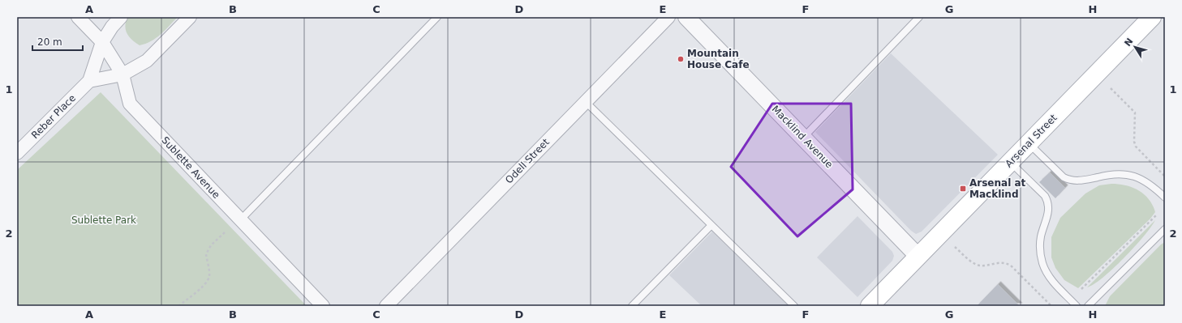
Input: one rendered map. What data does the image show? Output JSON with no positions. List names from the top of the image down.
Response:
{
  "streets": {
    "main road": ["Arsenal Street"],
    "street": [
      "Reber Place",
      "Macklind Avenue",
      "Odell Street",
      "Sublette Avenue"
    ]
  },
  "crossings": [
    ["Reber Place", "Sublette Avenue"],
    ["Macklind Avenue", "Arsenal Street"]
  ],
  "parks": ["Sublette Park"],
  "places": {
    "other": ["Mountain House Cafe"],
    "transit": ["Arsenal at Macklind"]
  },
  "scale_bar": "20 m",
  "north": "top left",
  "grid": {
    "columns": [
      "A",
      "B",
      "C",
      "D",
      "E",
      "F",
      "G",
      "H"
    ],
    "rows": ["1", "2"]
  }
}
